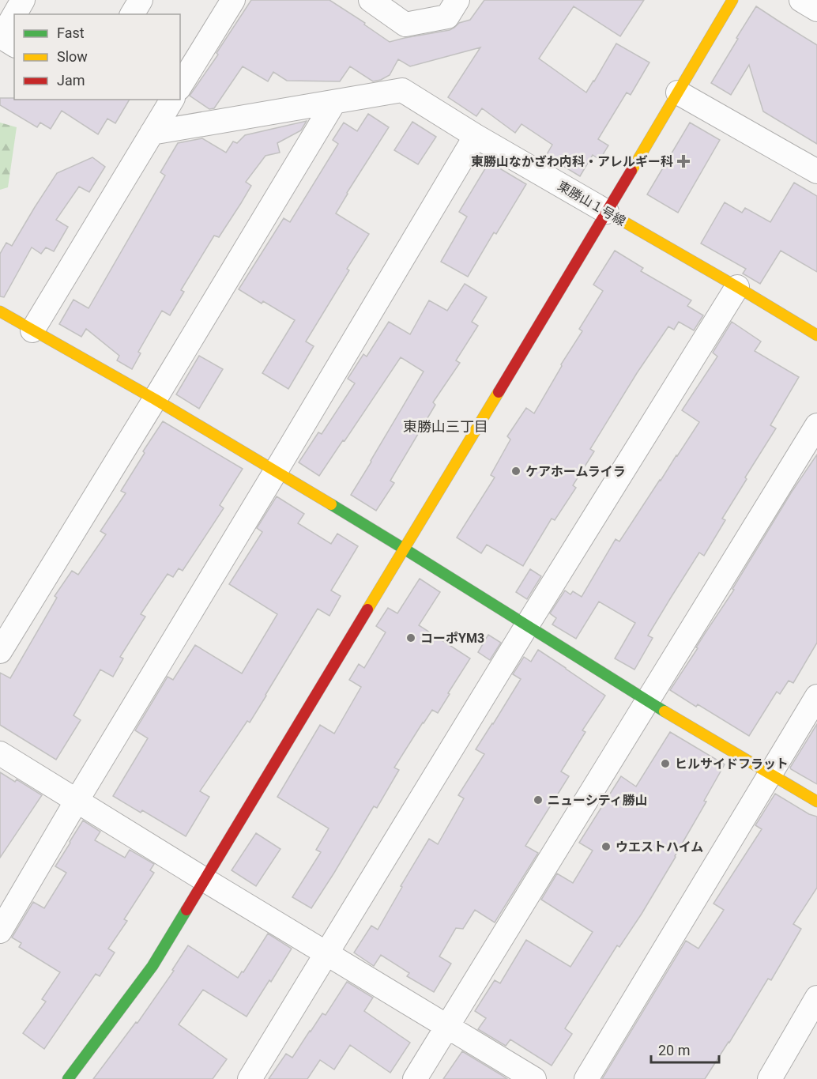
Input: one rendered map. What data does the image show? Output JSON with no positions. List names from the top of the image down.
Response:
{
  "streets": {
    "street": ["東勝山１号線"]
  },
  "districts": ["東勝山三丁目"],
  "places": {
    "health": ["東勝山なかざわ内科・アレルギー科"],
    "other": [
      "ケアホームライラ",
      "コーポYM3",
      "ヒルサイドフラット",
      "ニューシティ勝山",
      "ウエストハイム"
    ]
  },
  "legend": ["Fast", "Slow", "Jam"],
  "scale_bar": "20 m"
}
